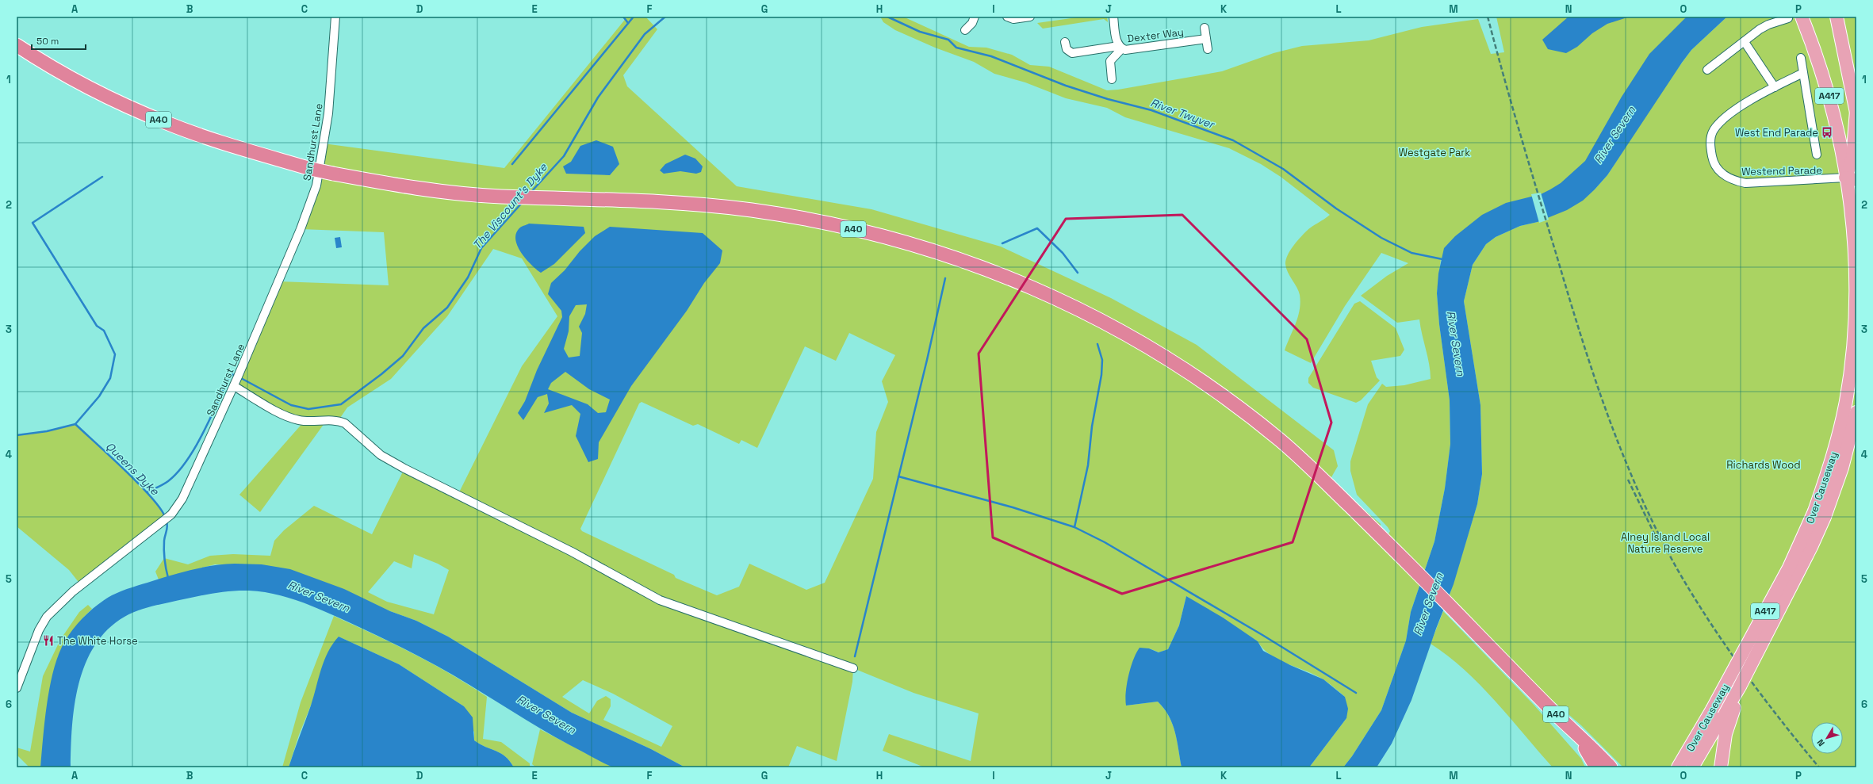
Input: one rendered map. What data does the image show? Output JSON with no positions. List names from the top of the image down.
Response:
{
  "streets": {
    "highway": ["A40"],
    "main road": ["A417", "Over Causeway"],
    "street": ["Dexter Way", "Sandhurst Lane", "Westend Parade"]
  },
  "crossings": [
    ["A417", "Westend Parade"],
    ["A417", "Over Causeway"],
    ["Westend Parade", "Over Causeway"]
  ],
  "water": [
    "River Twyver",
    "River Severn",
    "The Viscount's Dyke",
    "Queens Dyke"
  ],
  "parks": ["Westgate Park", "Richards Wood", "Alney Island Local Nature Reserve"],
  "places": {
    "bus stop": ["West End Parade"],
    "restaurant": ["The White Horse"]
  },
  "scale_bar": "50 m",
  "north": "bottom left",
  "grid": {
    "columns": [
      "A",
      "B",
      "C",
      "D",
      "E",
      "F",
      "G",
      "H",
      "I",
      "J",
      "K",
      "L",
      "M",
      "N",
      "O",
      "P"
    ],
    "rows": [
      "1",
      "2",
      "3",
      "4",
      "5",
      "6"
    ]
  }
}
